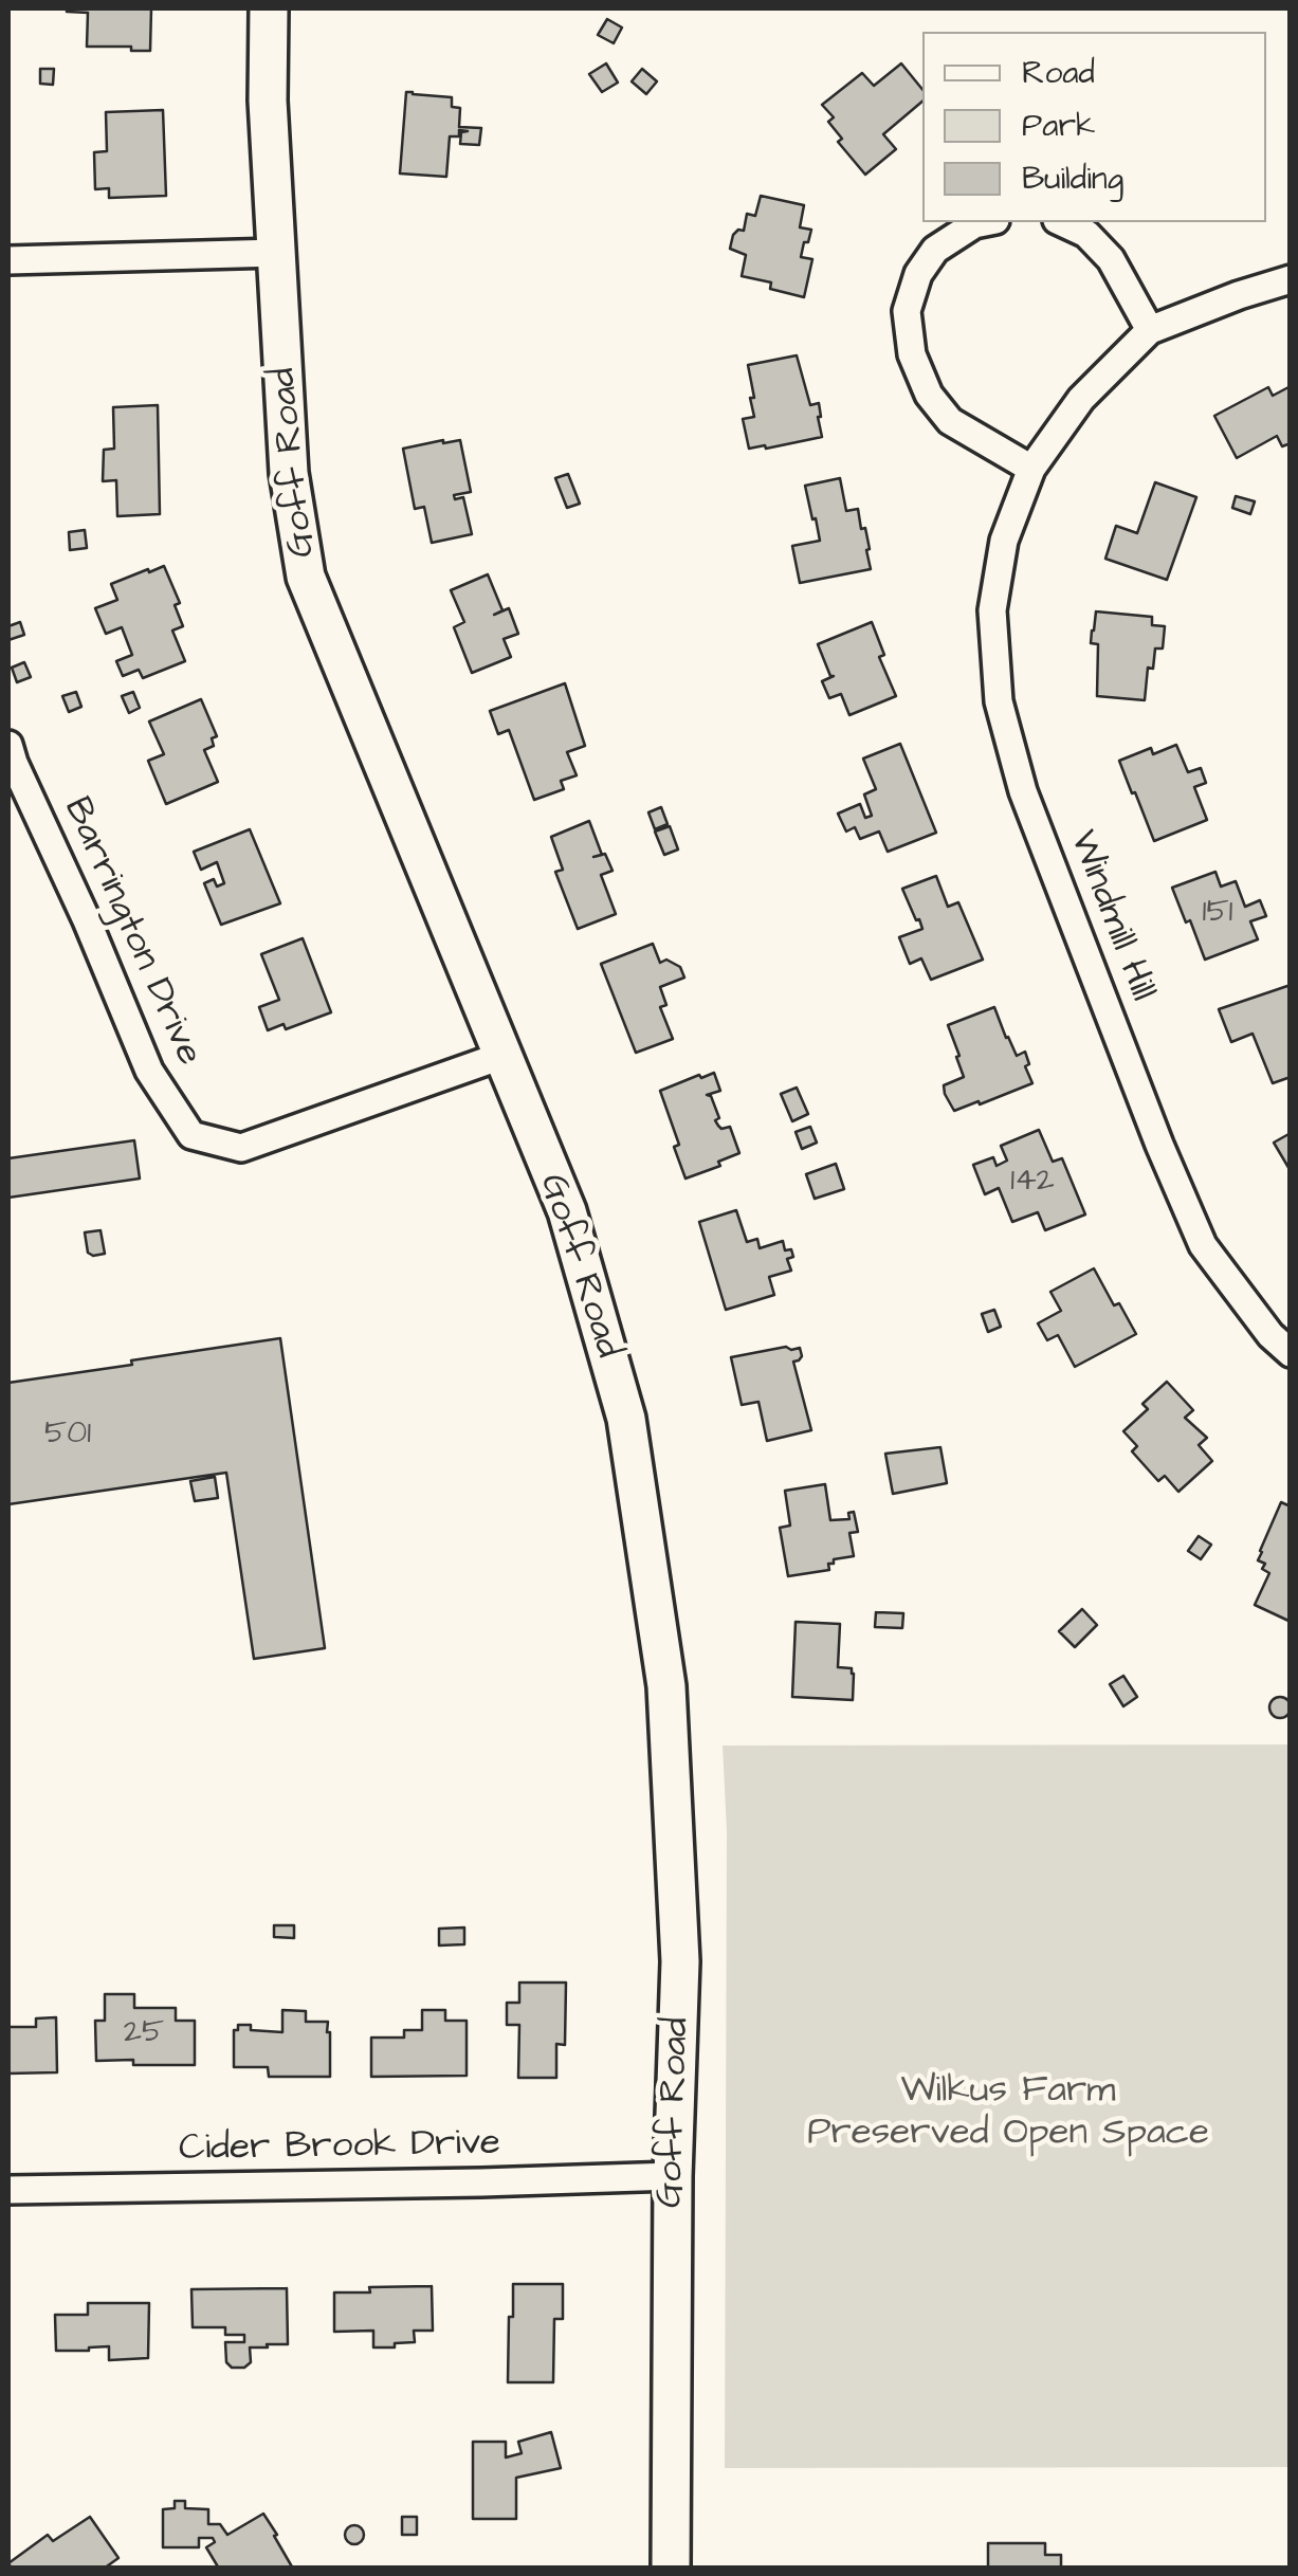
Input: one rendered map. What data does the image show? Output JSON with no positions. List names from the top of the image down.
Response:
{
  "streets": {
    "street": [
      "Goff Road",
      "Windmill Hill",
      "Barrington Drive",
      "Cider Brook Drive"
    ]
  },
  "crossings": [
    ["Goff Road", "Barrington Drive"],
    ["Goff Road", "Cider Brook Drive"]
  ],
  "parks": ["Wilkus Farm Preserved Open Space"],
  "house_numbers": [
    "151",
    "142",
    "501",
    "25"
  ],
  "legend": ["Road", "Park", "Building"]
}
